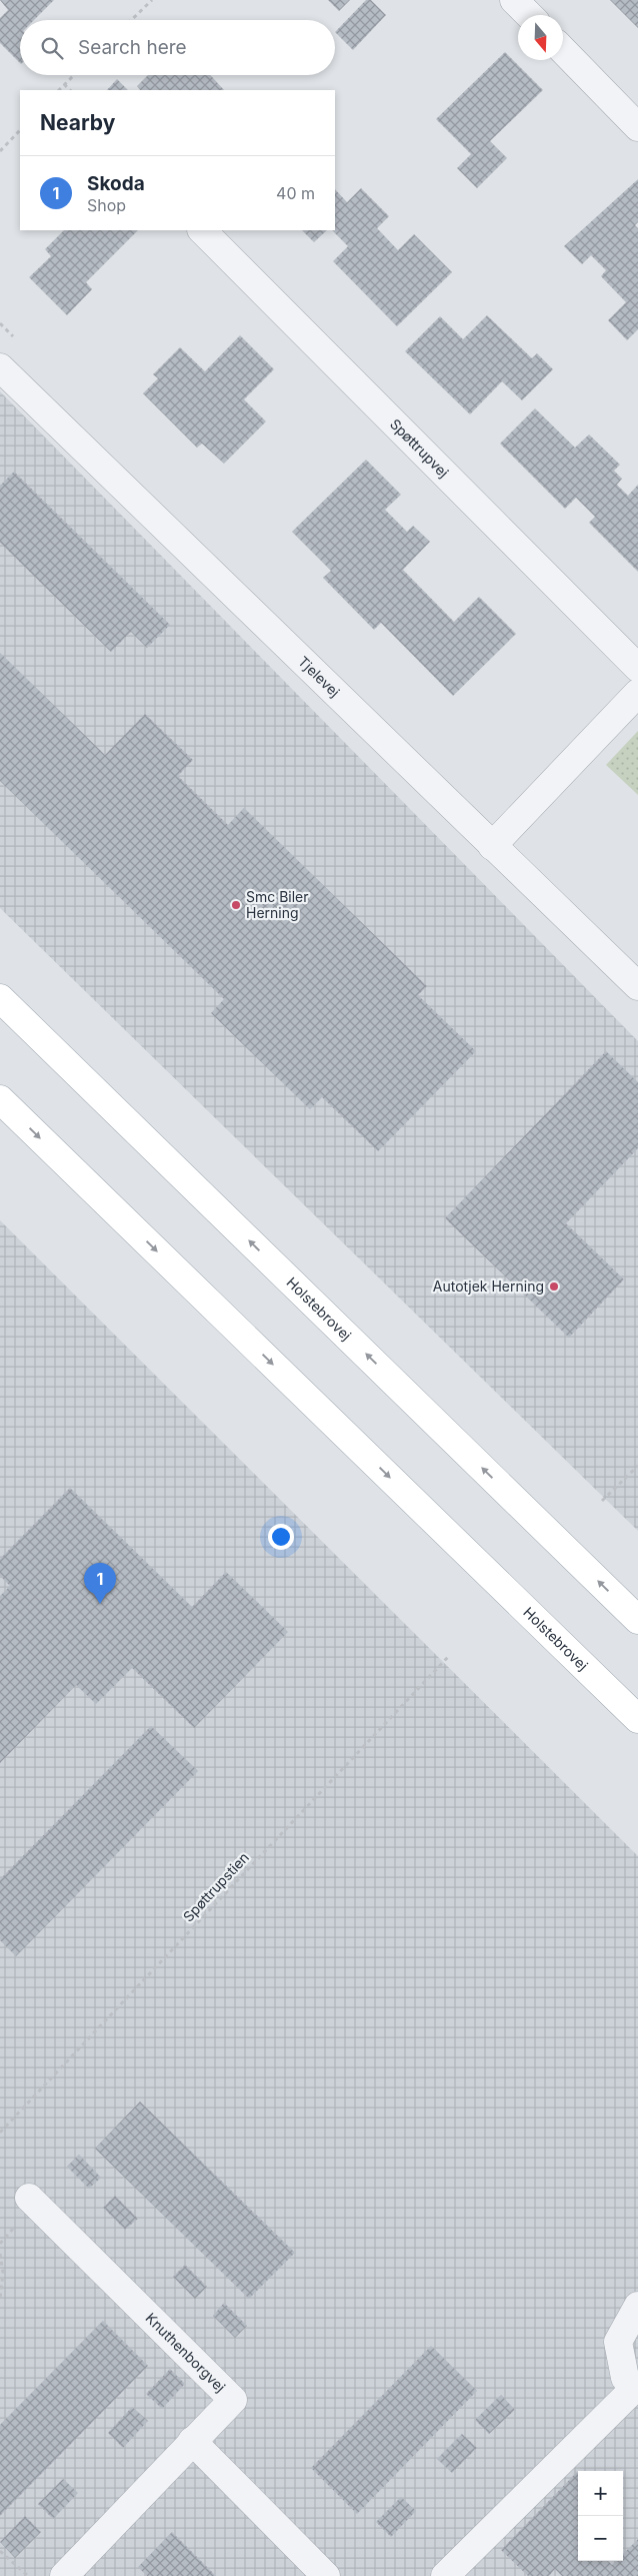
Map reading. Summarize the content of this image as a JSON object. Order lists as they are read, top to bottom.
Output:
{
  "streets": {
    "main road": ["Holstebrovej"],
    "street": ["Spøttrupvej", "Tjelevej", "Knuthenborgvej"],
    "path": ["Spøttrupstien"]
  },
  "places": ["Smc Biler Herning", "Autotjek Herning"],
  "north": "bottom",
  "page": {
    "search": "Search here",
    "heading": "Nearby",
    "list": [
      {
        "mark": "1",
        "name": "Skoda",
        "note": "Shop",
        "value": "40 m"
      }
    ],
    "pins": "1",
    "map_buttons": ["+", "−"]
  }
}
